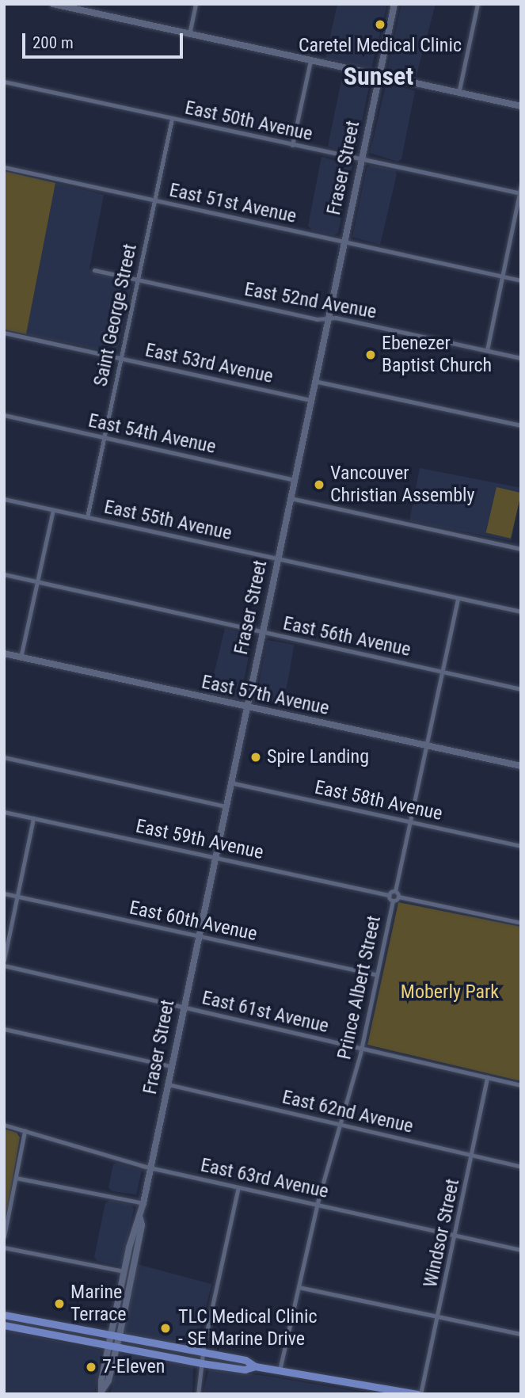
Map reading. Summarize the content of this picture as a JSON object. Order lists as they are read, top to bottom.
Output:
{
  "streets": {
    "street": [
      "East 50th Avenue",
      "Fraser Street",
      "East 51st Avenue",
      "East 52nd Avenue",
      "Saint George Street",
      "East 53rd Avenue",
      "East 54th Avenue",
      "East 55th Avenue",
      "East 56th Avenue",
      "East 57th Avenue",
      "East 58th Avenue",
      "East 59th Avenue",
      "East 60th Avenue",
      "Prince Albert Street",
      "East 61st Avenue",
      "East 62nd Avenue",
      "East 63rd Avenue",
      "Windsor Street"
    ]
  },
  "crossings": [
    ["East 50th Avenue", "Fraser Street"],
    ["East 50th Avenue", "Saint George Street"],
    ["Fraser Street", "East 51st Avenue"],
    ["Fraser Street", "East 52nd Avenue"],
    ["Fraser Street", "East 53rd Avenue"],
    ["Fraser Street", "East 54th Avenue"],
    ["Fraser Street", "East 55th Avenue"],
    ["Fraser Street", "East 56th Avenue"],
    ["Fraser Street", "East 57th Avenue"],
    ["Fraser Street", "East 58th Avenue"],
    ["Fraser Street", "East 59th Avenue"],
    ["Fraser Street", "East 60th Avenue"],
    ["Fraser Street", "East 61st Avenue"],
    ["Fraser Street", "East 62nd Avenue"],
    ["Fraser Street", "East 63rd Avenue"],
    ["East 51st Avenue", "Saint George Street"],
    ["East 52nd Avenue", "Saint George Street"],
    ["Saint George Street", "East 53rd Avenue"],
    ["Saint George Street", "East 54th Avenue"],
    ["Saint George Street", "East 55th Avenue"],
    ["East 55th Avenue", "Prince Albert Street"],
    ["East 56th Avenue", "Prince Albert Street"],
    ["East 57th Avenue", "Prince Albert Street"],
    ["East 58th Avenue", "Prince Albert Street"],
    ["East 60th Avenue", "Prince Albert Street"],
    ["Prince Albert Street", "East 61st Avenue"],
    ["Prince Albert Street", "East 62nd Avenue"],
    ["Prince Albert Street", "East 63rd Avenue"],
    ["East 61st Avenue", "Windsor Street"],
    ["East 62nd Avenue", "Windsor Street"],
    ["East 63rd Avenue", "Windsor Street"]
  ],
  "districts": ["Sunset"],
  "parks": ["Moberly Park"],
  "places": [
    "Caretel Medical Clinic",
    "Ebenezer Baptist Church",
    "Vancouver Christian Assembly",
    "Spire Landing",
    "Marine Terrace",
    "TLC Medical Clinic - SE Marine Drive",
    "7-Eleven"
  ],
  "scale_bar": "200 m"
}
